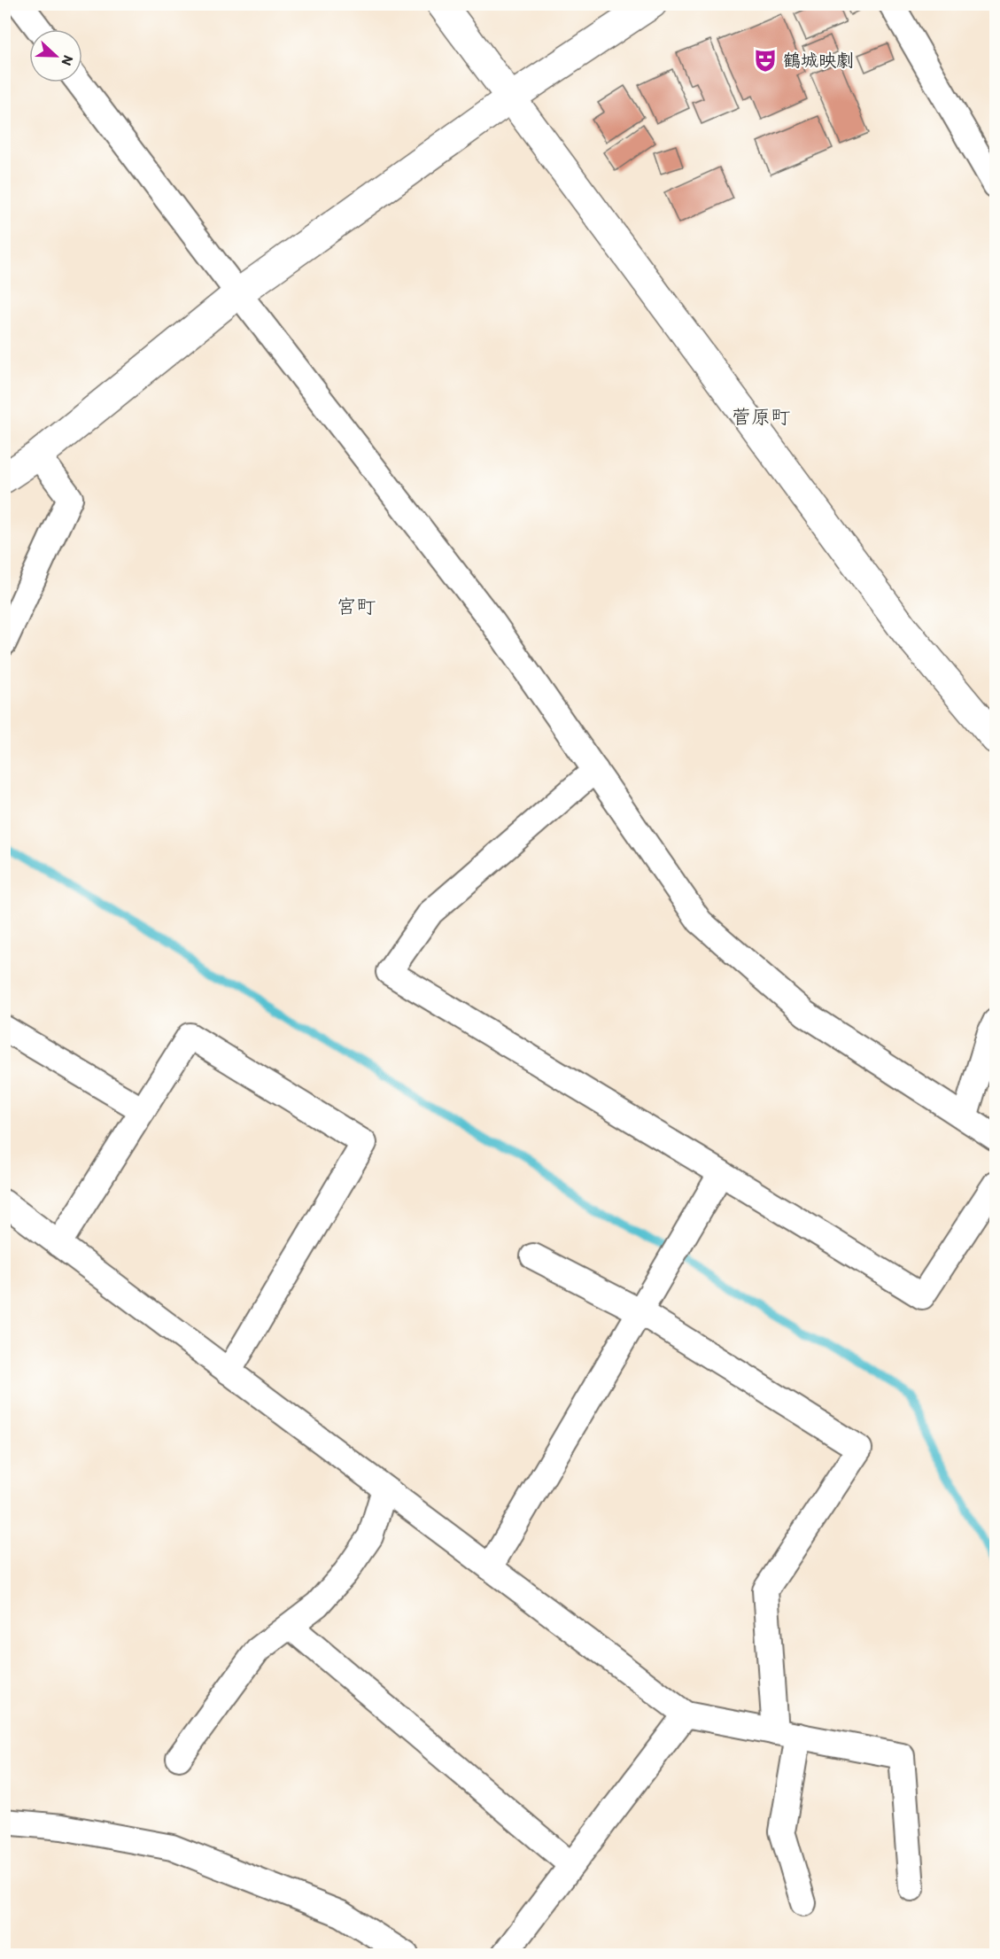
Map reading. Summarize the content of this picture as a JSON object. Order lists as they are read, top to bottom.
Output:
{
  "districts": ["菅原町", "宮町"],
  "places": {
    "theatre": ["鶴城映劇"]
  },
  "north": "right"
}
